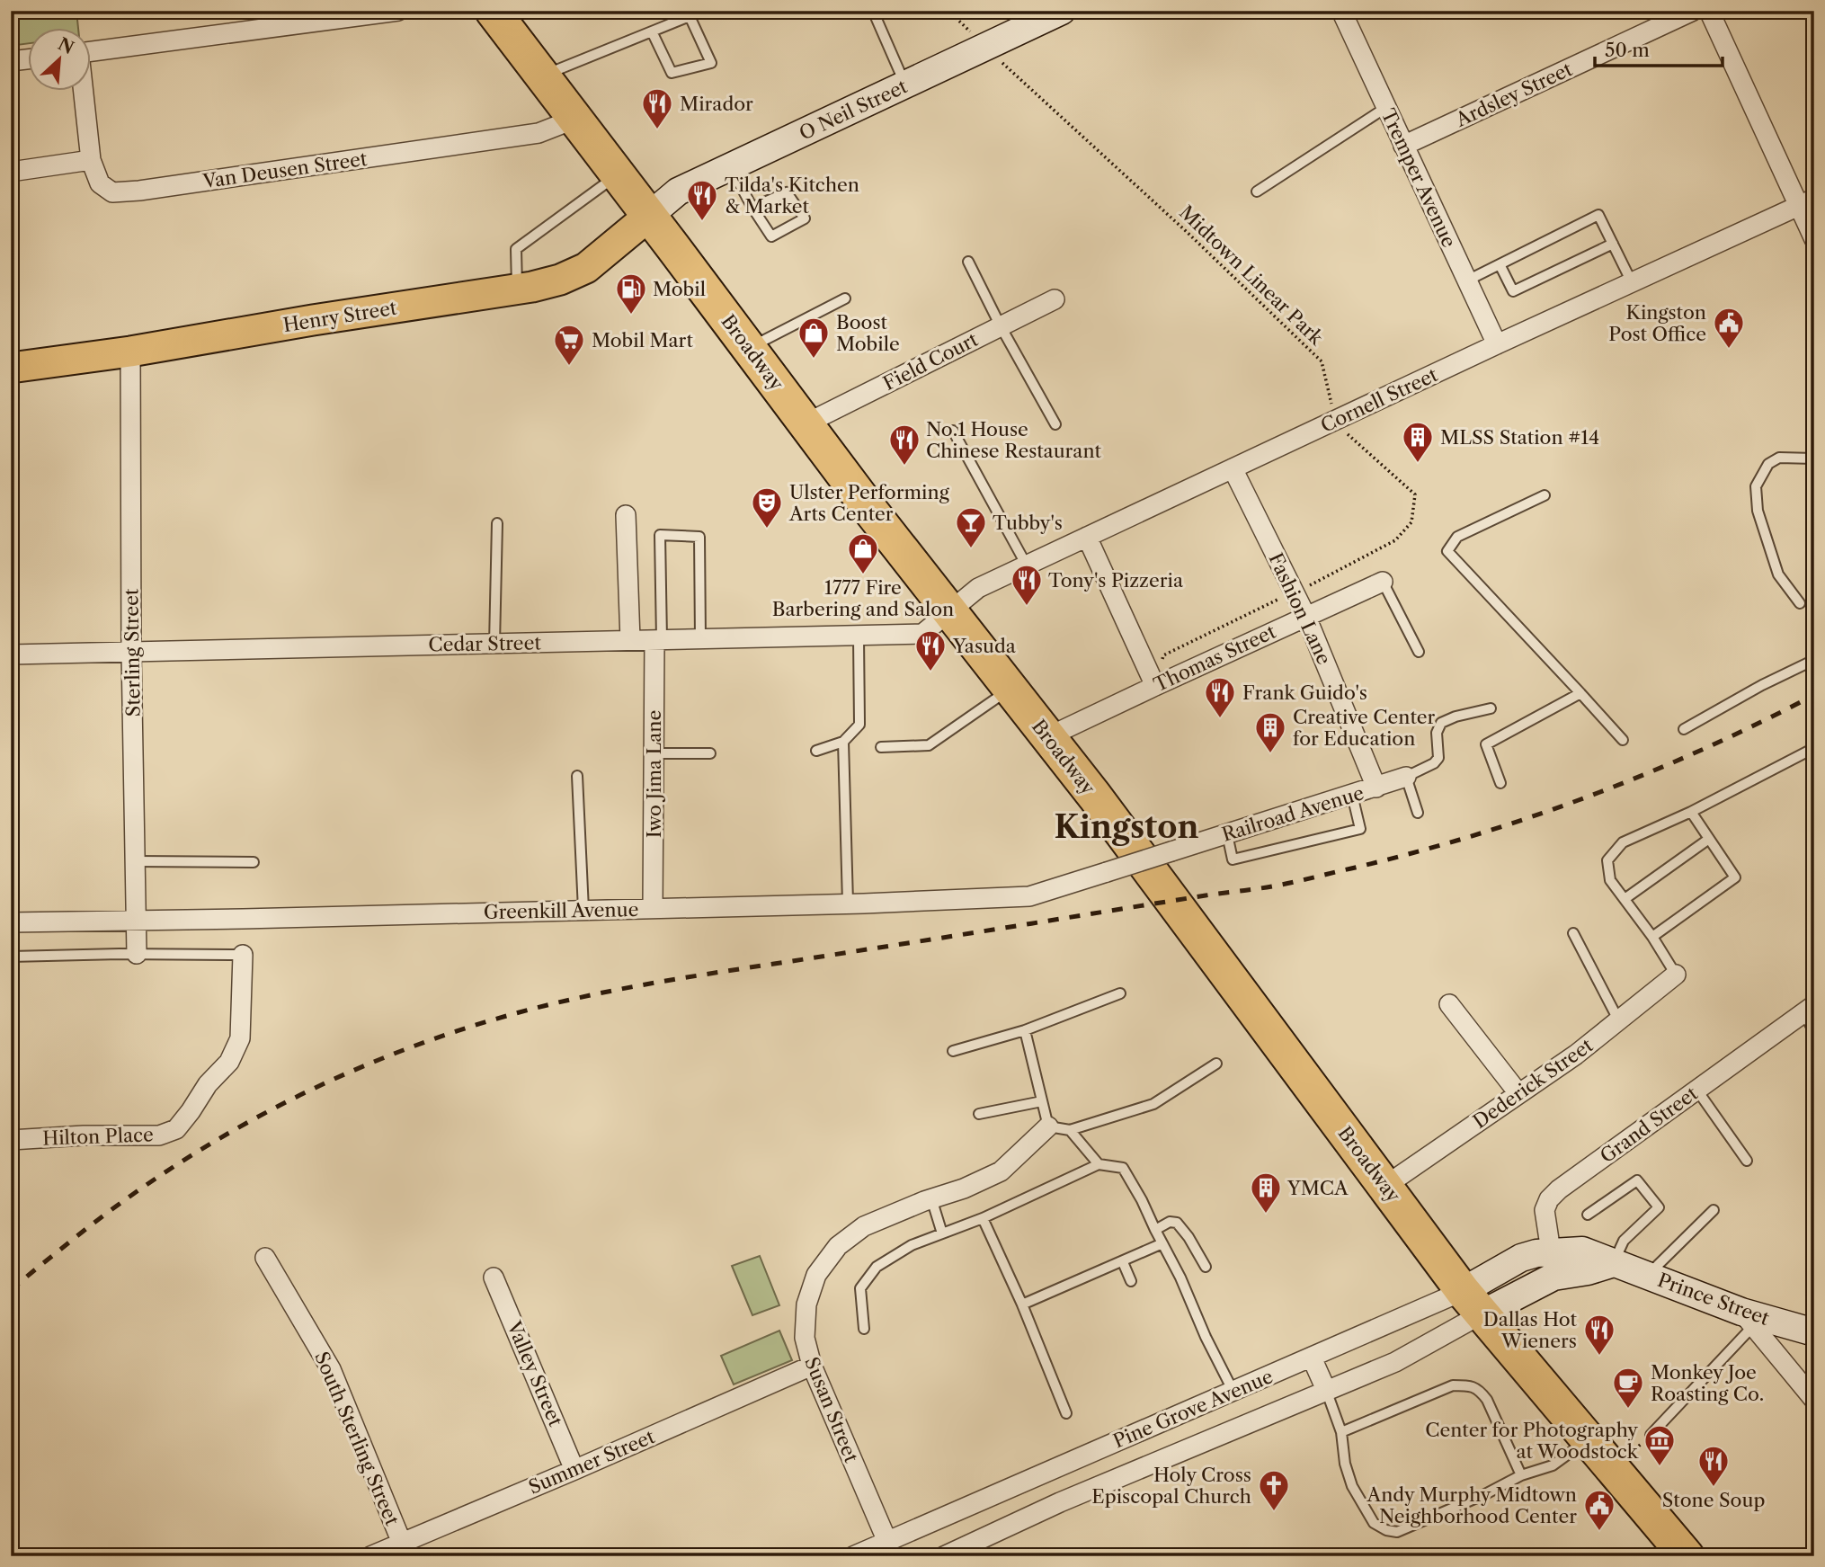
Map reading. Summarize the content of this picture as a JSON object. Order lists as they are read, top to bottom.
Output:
{
  "streets": {
    "highway": ["Broadway"],
    "main road": ["Henry Street"],
    "street": [
      "Ardsley Street",
      "O Neil Street",
      "Van Deusen Street",
      "Tremper Avenue",
      "Field Court",
      "Cornell Street",
      "Fashion Lane",
      "Cedar Street",
      "Sterling Street",
      "Thomas Street",
      "Iwo Jima Lane",
      "Railroad Avenue",
      "Greenkill Avenue",
      "Dederick Street",
      "Grand Street",
      "Hilton Place",
      "Prince Street",
      "Valley Street",
      "Pine Grove Avenue",
      "Susan Street",
      "South Sterling Street",
      "Summer Street"
    ],
    "path": ["Midtown Linear Park"]
  },
  "crossings": [
    ["Ardsley Street", "Tremper Avenue"],
    ["O Neil Street", "Midtown Linear Park"],
    ["O Neil Street", "Henry Street"],
    ["O Neil Street", "Broadway"],
    ["Van Deusen Street", "Broadway"],
    ["Tremper Avenue", "Cornell Street"],
    ["Midtown Linear Park", "Cornell Street"],
    ["Midtown Linear Park", "Fashion Lane"],
    ["Henry Street", "Broadway"],
    ["Henry Street", "Sterling Street"],
    ["Broadway", "Field Court"],
    ["Broadway", "Cornell Street"],
    ["Broadway", "Cedar Street"],
    ["Broadway", "Thomas Street"],
    ["Broadway", "Dederick Street"],
    ["Broadway", "Prince Street"],
    ["Broadway", "Pine Grove Avenue"],
    ["Cornell Street", "Fashion Lane"],
    ["Cornell Street", "Cedar Street"],
    ["Fashion Lane", "Thomas Street"],
    ["Fashion Lane", "Railroad Avenue"],
    ["Cedar Street", "Sterling Street"],
    ["Cedar Street", "Iwo Jima Lane"],
    ["Sterling Street", "Greenkill Avenue"],
    ["Iwo Jima Lane", "Greenkill Avenue"],
    ["Railroad Avenue", "Greenkill Avenue"],
    ["Grand Street", "Prince Street"],
    ["Prince Street", "Pine Grove Avenue"],
    ["Valley Street", "Summer Street"],
    ["Pine Grove Avenue", "Susan Street"],
    ["Susan Street", "Summer Street"],
    ["South Sterling Street", "Summer Street"]
  ],
  "districts": ["Kingston"],
  "places": {
    "restaurant": [
      "Mirador",
      "Tilda's Kitchen & Market",
      "No.1 House Chinese Restaurant",
      "Tony's Pizzeria",
      "Yasuda",
      "Frank Guido's",
      "Dallas Hot Wieners",
      "Stone Soup"
    ],
    "fuel station": ["Mobil"],
    "public building": ["Kingston Post Office", "Andy Murphy Midtown Neighborhood Center"],
    "shop": ["Boost Mobile", "1777 Fire Barbering and Salon"],
    "supermarket": ["Mobil Mart"],
    "building": ["MLSS Station #14", "Creative Center for Education", "YMCA"],
    "theatre": ["Ulster Performing Arts Center"],
    "bar": ["Tubby's"],
    "cafe": ["Monkey Joe Roasting Co."],
    "museum": ["Center for Photography at Woodstock"],
    "church": ["Holy Cross Episcopal Church"]
  },
  "scale_bar": "50 m",
  "north": "top right"
}
